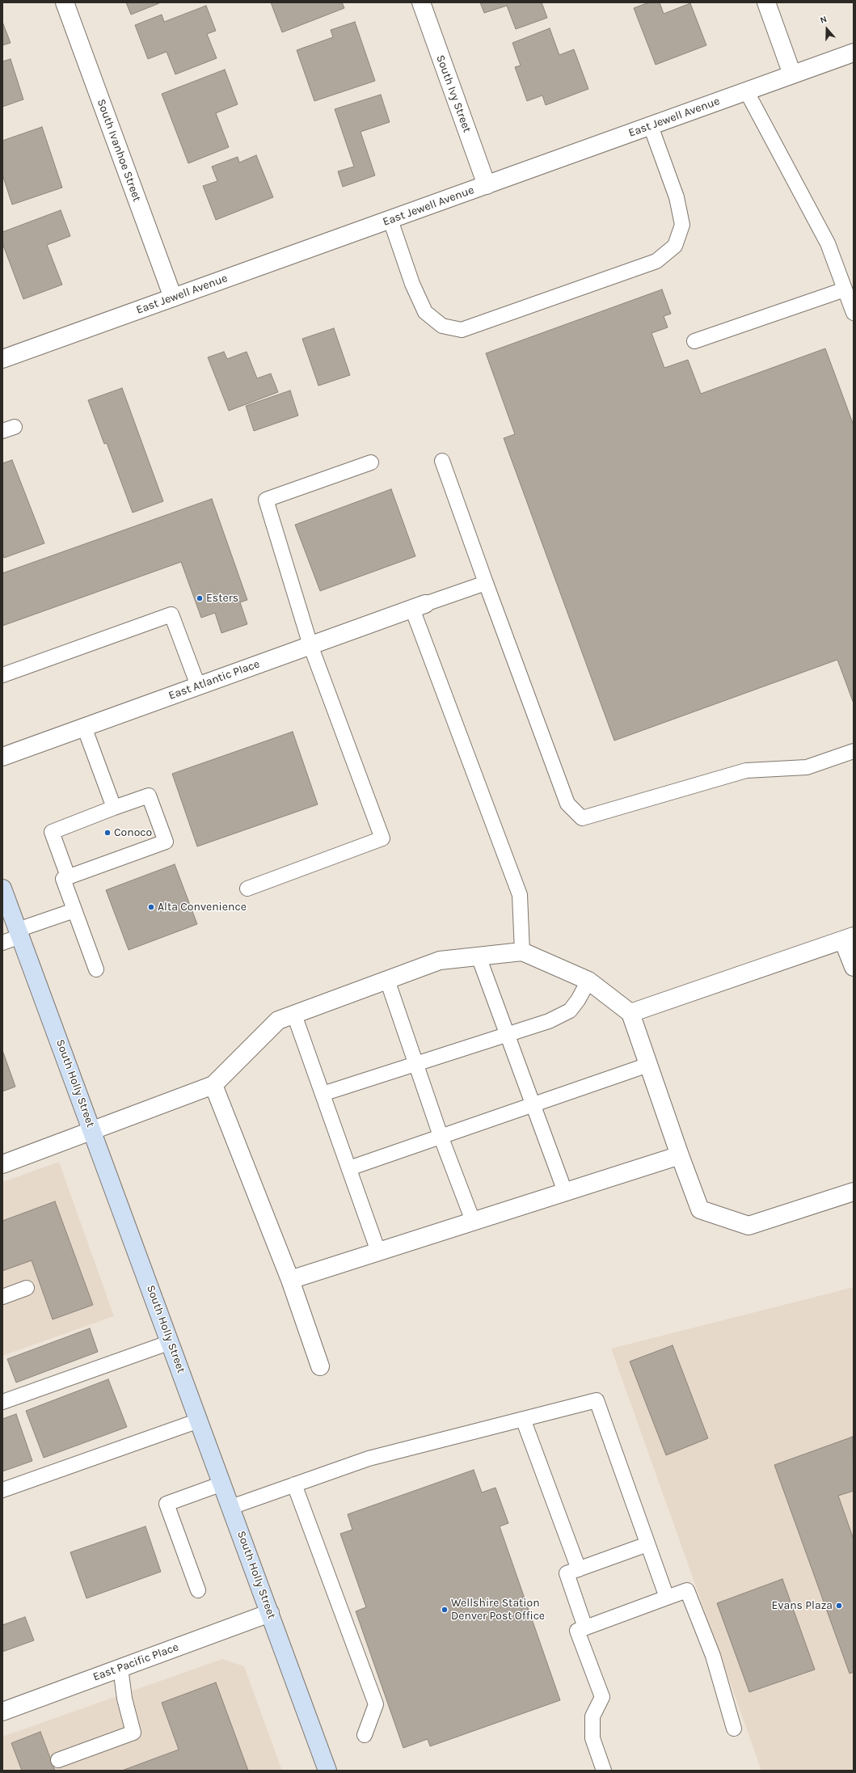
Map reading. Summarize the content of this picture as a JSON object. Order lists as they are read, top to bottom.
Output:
{
  "streets": {
    "main road": ["South Holly Street"],
    "street": [
      "South Ivy Street",
      "East Jewell Avenue",
      "South Ivanhoe Street",
      "East Atlantic Place",
      "East Pacific Place"
    ]
  },
  "crossings": [
    ["South Ivy Street", "East Jewell Avenue"],
    ["East Jewell Avenue", "South Ivanhoe Street"],
    ["South Holly Street", "East Pacific Place"]
  ],
  "places": [
    "Esters",
    "Conoco",
    "Alta Convenience",
    "Evans Plaza",
    "Wellshire Station Denver Post Office"
  ],
  "north": "top"
}
